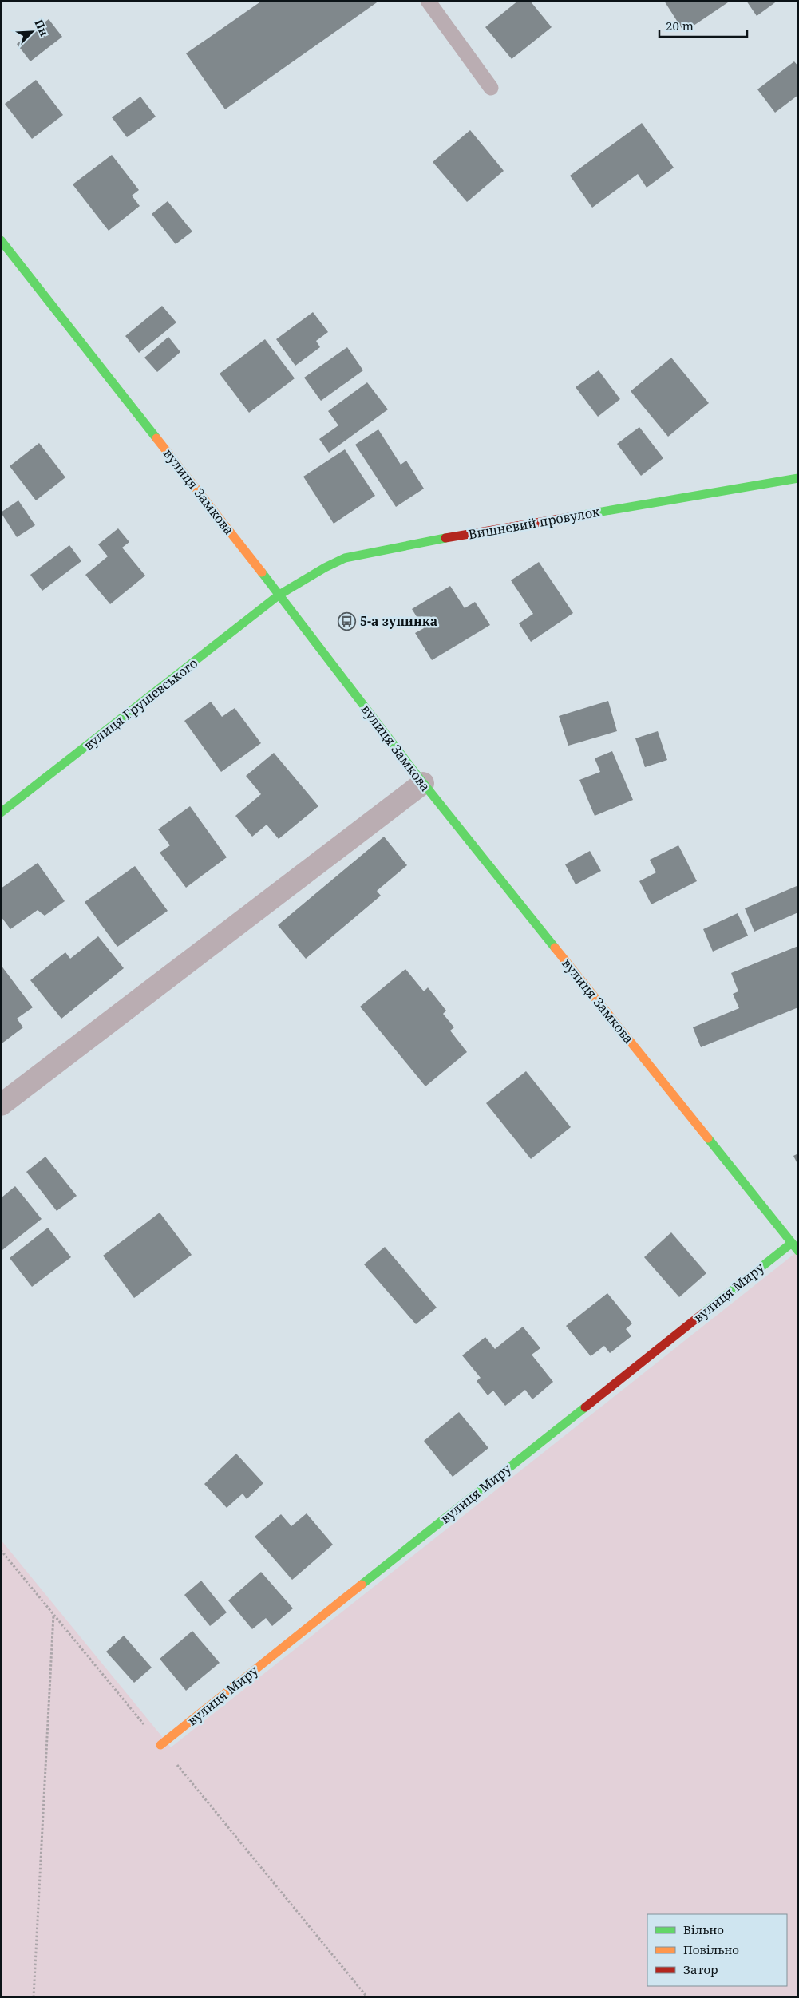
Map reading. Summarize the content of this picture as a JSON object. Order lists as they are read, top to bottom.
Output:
{
  "streets": {
    "street": [
      "вулиця Замкова",
      "Вишневий провулок",
      "вулиця Грушевського",
      "вулиця Миру"
    ]
  },
  "crossings": [
    ["вулиця Замкова", "Вишневий провулок"],
    ["вулиця Замкова", "вулиця Грушевського"],
    ["вулиця Замкова", "вулиця Миру"],
    ["Вишневий провулок", "вулиця Грушевського"]
  ],
  "places": {
    "bus stop": ["5-а зупинка"]
  },
  "legend": ["Вільно", "Повільно", "Затор"],
  "scale_bar": "20 m",
  "north": "top right"
}
